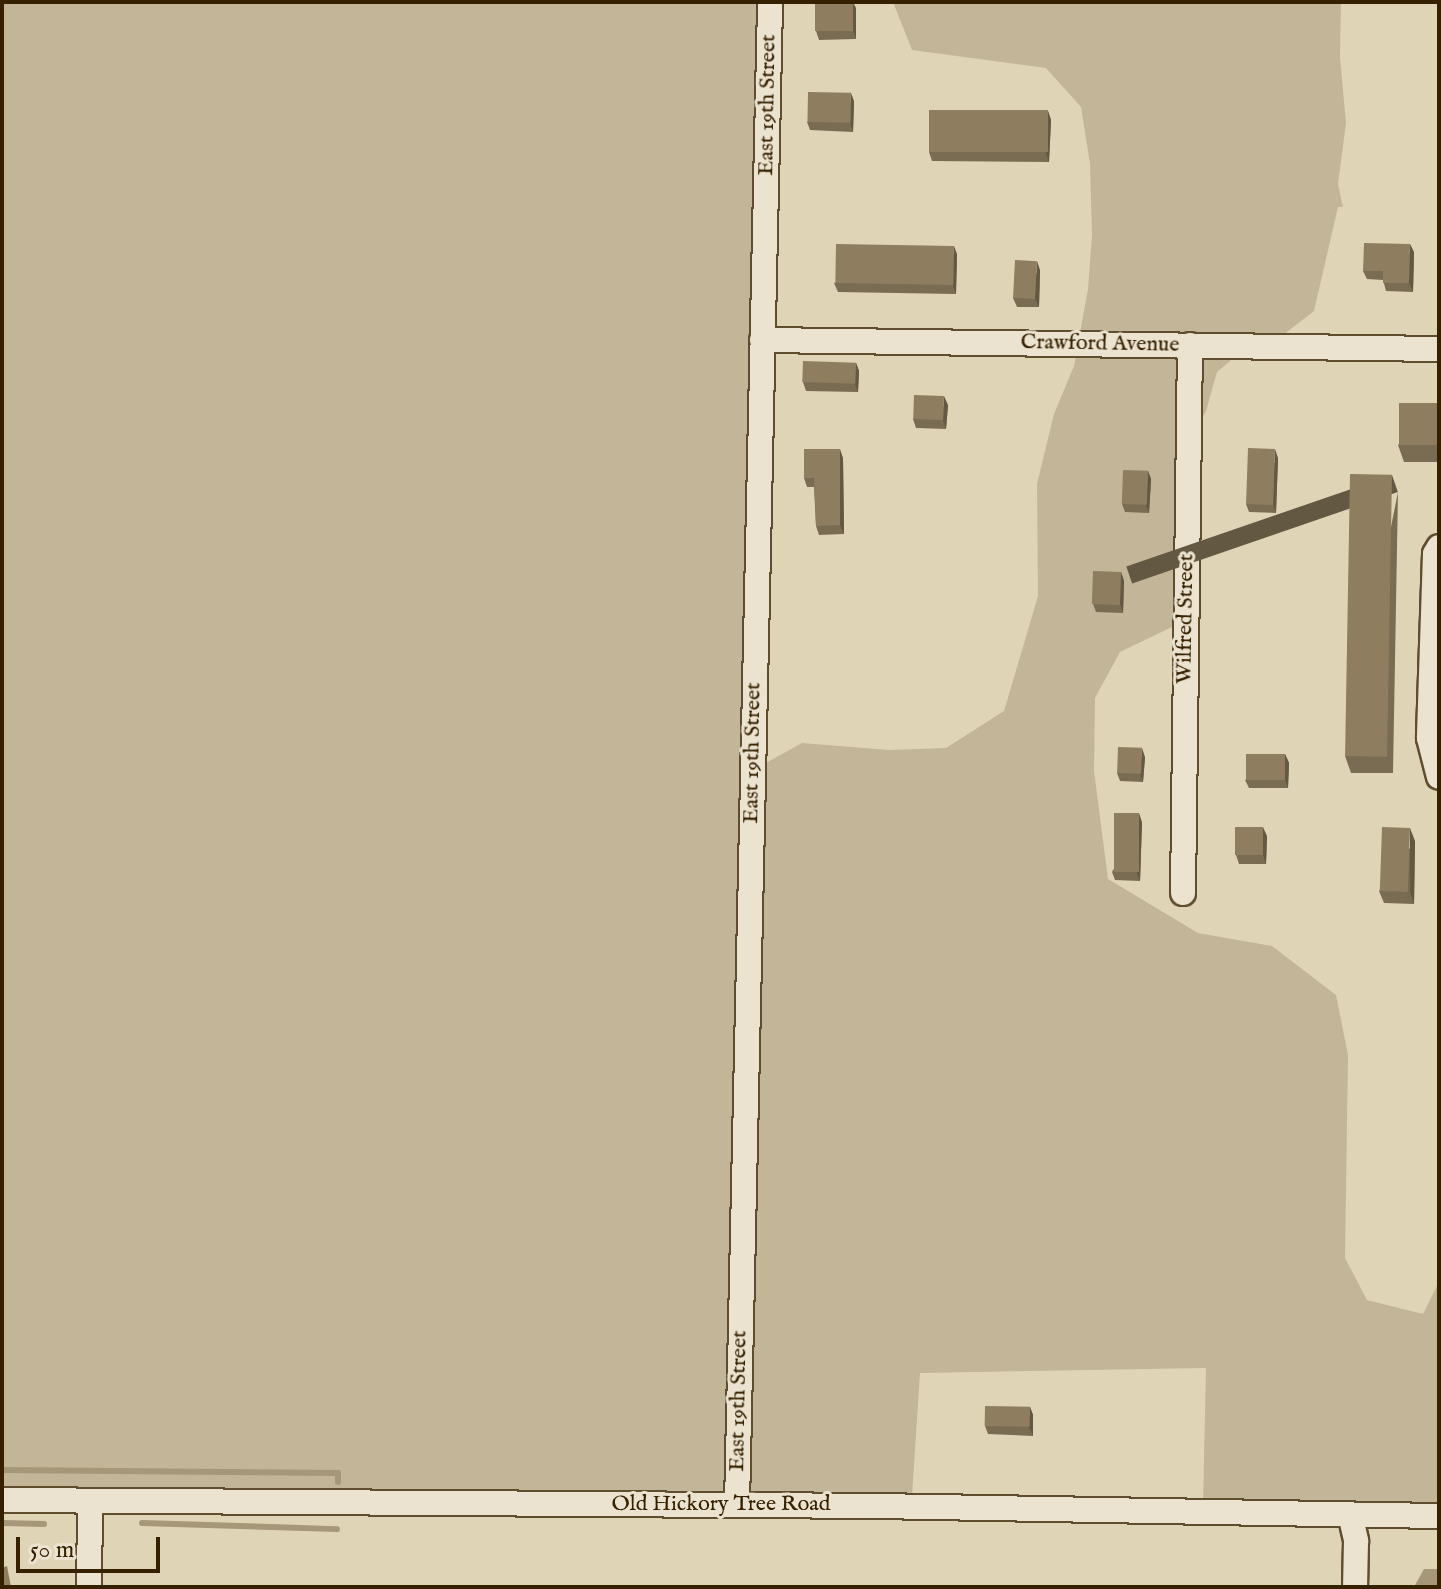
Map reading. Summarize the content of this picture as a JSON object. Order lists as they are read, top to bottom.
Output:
{
  "streets": {
    "street": [
      "East 19th Street",
      "Crawford Avenue",
      "Wilfred Street",
      "Old Hickory Tree Road"
    ]
  },
  "crossings": [
    ["East 19th Street", "Crawford Avenue"],
    ["East 19th Street", "Old Hickory Tree Road"],
    ["Crawford Avenue", "Wilfred Street"]
  ],
  "scale_bar": "50 m"
}
